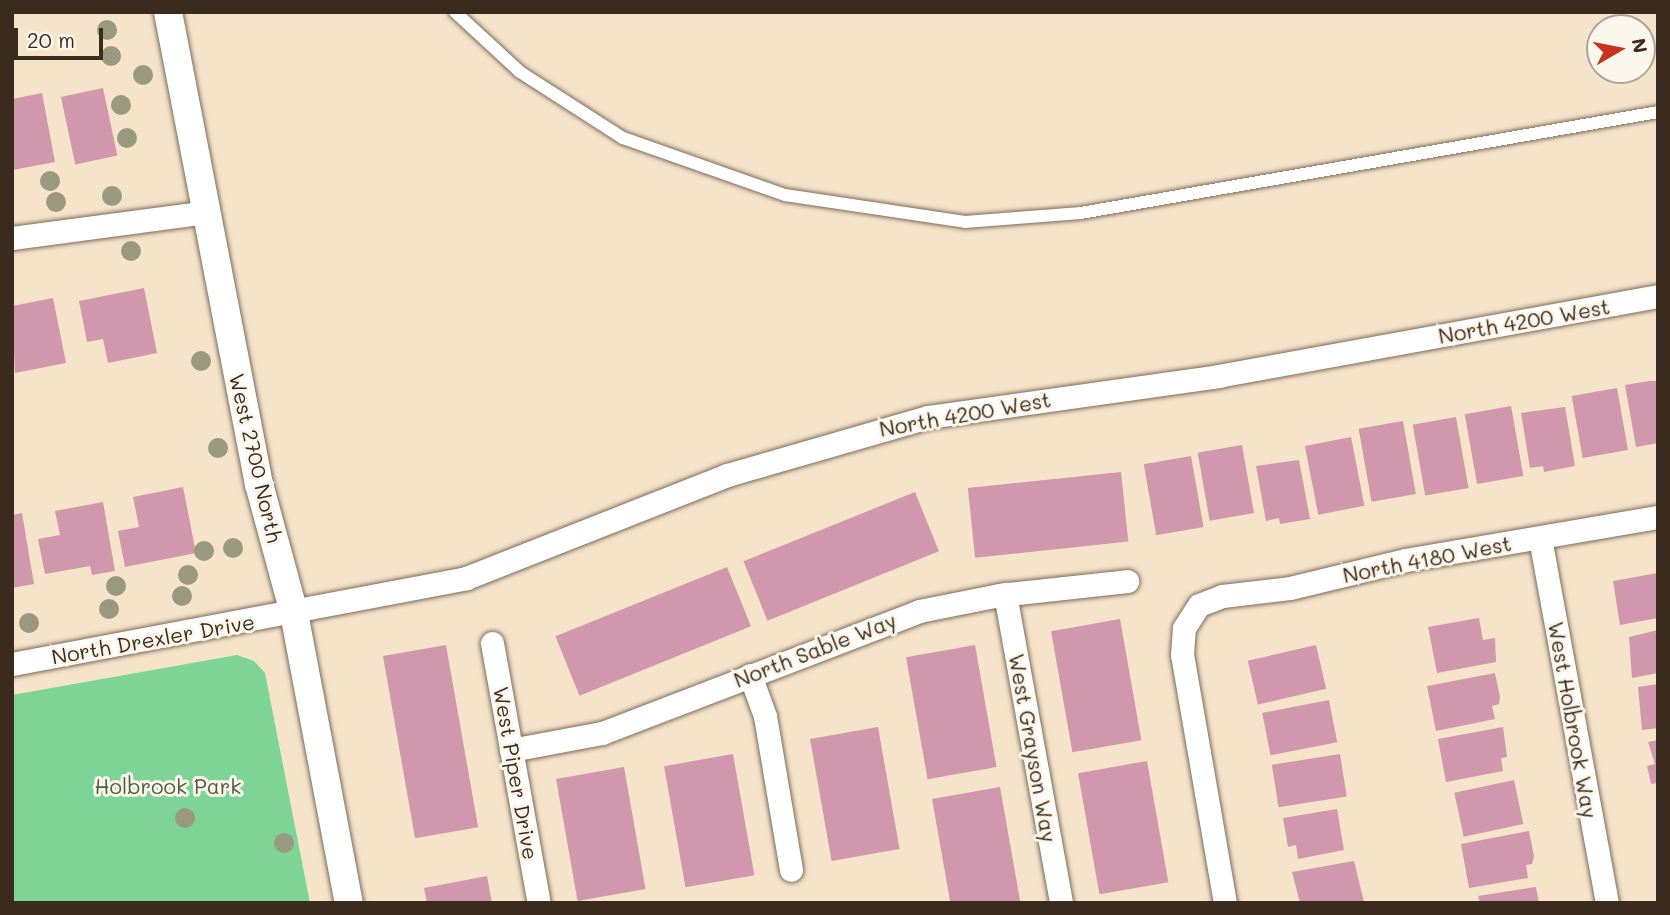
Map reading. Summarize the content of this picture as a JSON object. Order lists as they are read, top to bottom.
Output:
{
  "streets": {
    "street": [
      "North 4200 West",
      "West 2700 North",
      "North 4180 West",
      "North Drexler Drive",
      "North Sable Way",
      "West Holbrook Way",
      "West Grayson Way",
      "West Piper Drive"
    ]
  },
  "crossings": [
    ["North 4200 West", "West 2700 North"],
    ["North 4200 West", "North Drexler Drive"],
    ["West 2700 North", "North Drexler Drive"],
    ["North 4180 West", "West Holbrook Way"],
    ["North Sable Way", "West Grayson Way"],
    ["North Sable Way", "West Piper Drive"]
  ],
  "parks": ["Holbrook Park"],
  "scale_bar": "20 m",
  "north": "right"
}
